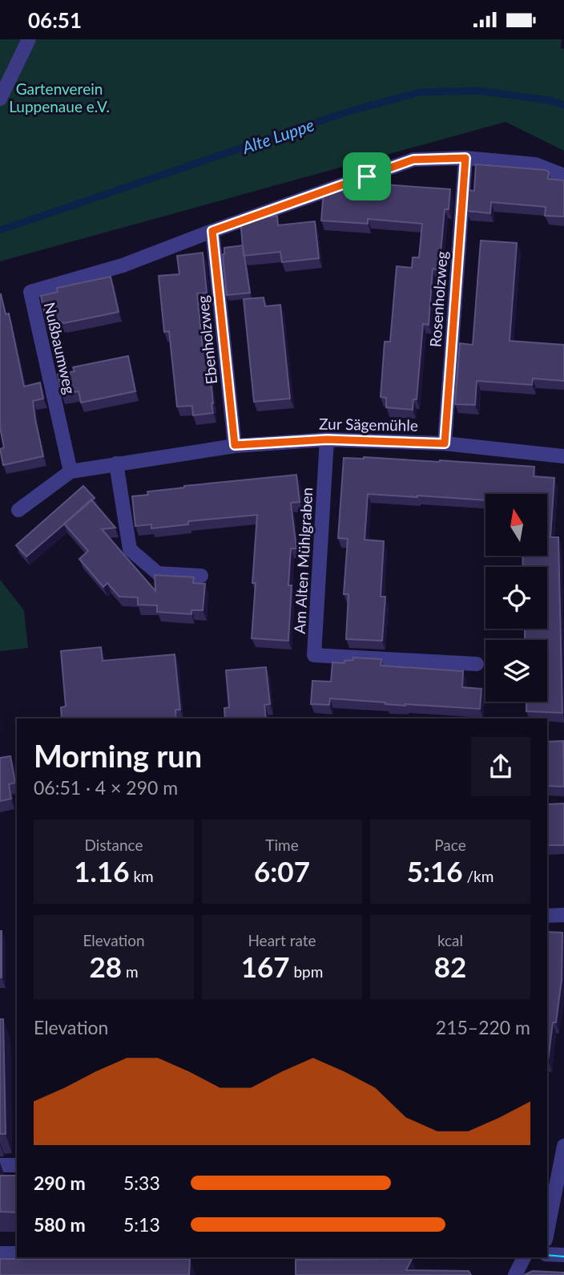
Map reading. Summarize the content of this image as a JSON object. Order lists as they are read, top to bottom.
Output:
{
  "streets": {
    "street": [
      "Rosenholzweg",
      "Ebenholzweg",
      "Nußbaumweg",
      "Zur Sägemühle",
      "Am Alten Mühlgraben"
    ]
  },
  "crossings": [
    ["Rosenholzweg", "Zur Sägemühle"],
    ["Ebenholzweg", "Nußbaumweg"],
    ["Ebenholzweg", "Zur Sägemühle"],
    ["Nußbaumweg", "Zur Sägemühle"],
    ["Zur Sägemühle", "Am Alten Mühlgraben"]
  ],
  "water": ["Alte Luppe"],
  "parks": ["Gartenverein Luppenaue e.V."],
  "north": "top",
  "page": {
    "status": "06:51",
    "heading": ["Morning run", "06:51 · 4 × 290 m"],
    "stats": [
      ["Distance", "1.16 km"],
      ["Time", "6:07"],
      ["Pace", "5:16 /km"],
      ["Elevation", "28 m"],
      ["Heart rate", "167 bpm"],
      ["kcal", "82"]
    ],
    "chart": ["Elevation", "215–220 m"],
    "list": [
      {
        "name": "290 m",
        "note": "5:33"
      },
      {
        "name": "580 m",
        "note": "5:13"
      }
    ]
  }
}
